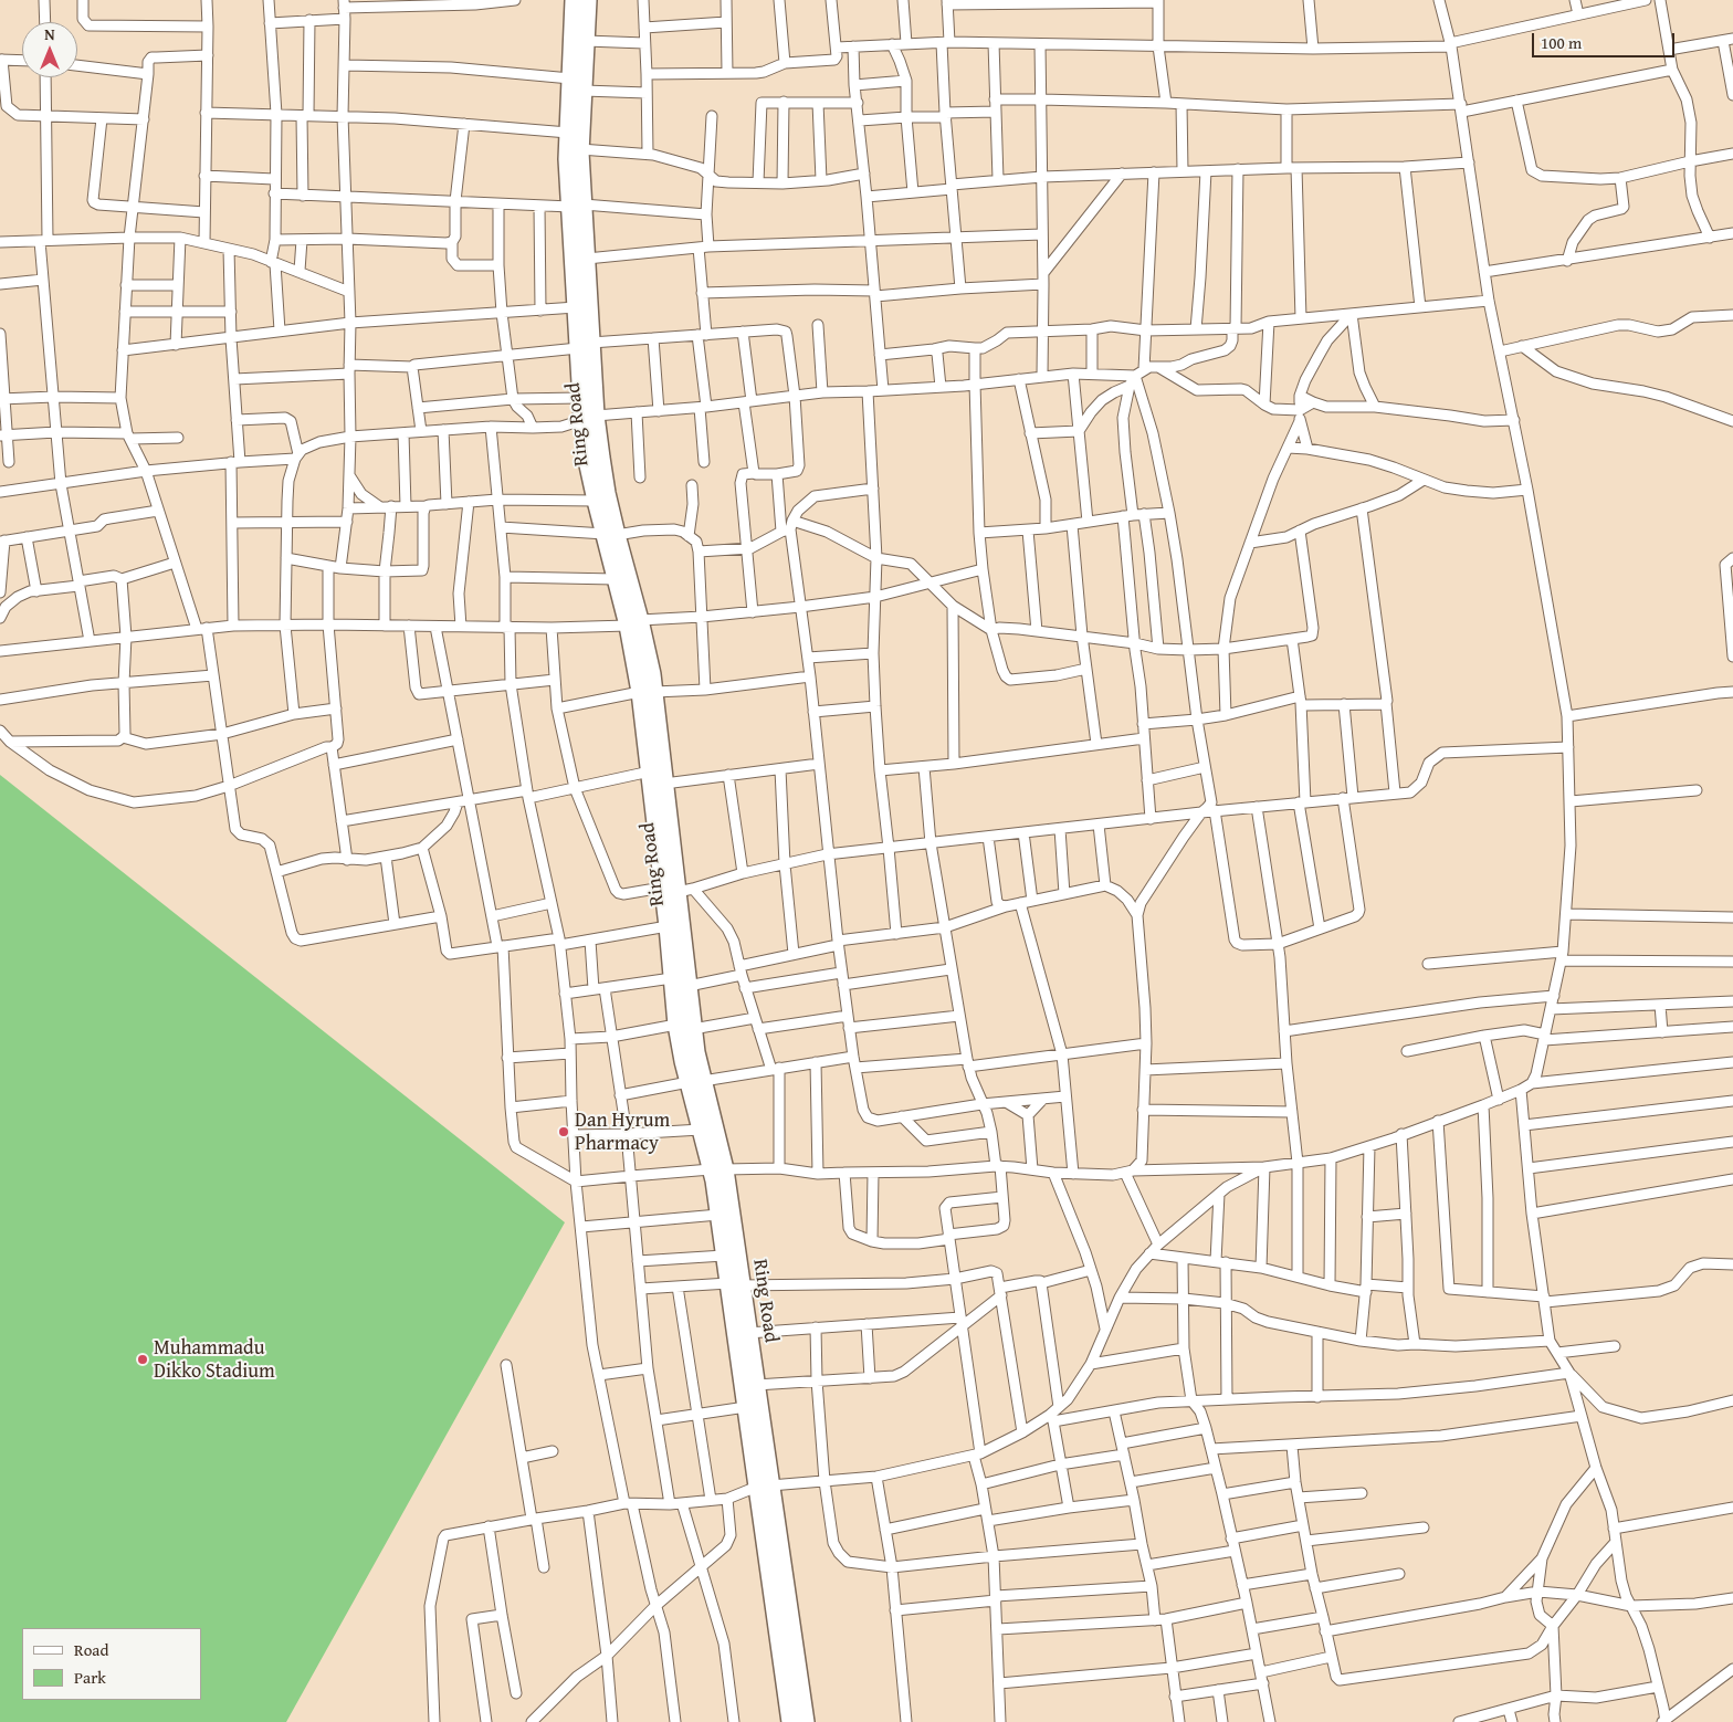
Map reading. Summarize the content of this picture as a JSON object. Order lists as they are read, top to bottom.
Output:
{
  "streets": {
    "main road": ["Ring Road"]
  },
  "places": ["Dan Hyrum Pharmacy", "Muhammadu Dikko Stadium"],
  "legend": ["Road", "Park"],
  "scale_bar": "100 m",
  "north": "top"
}
